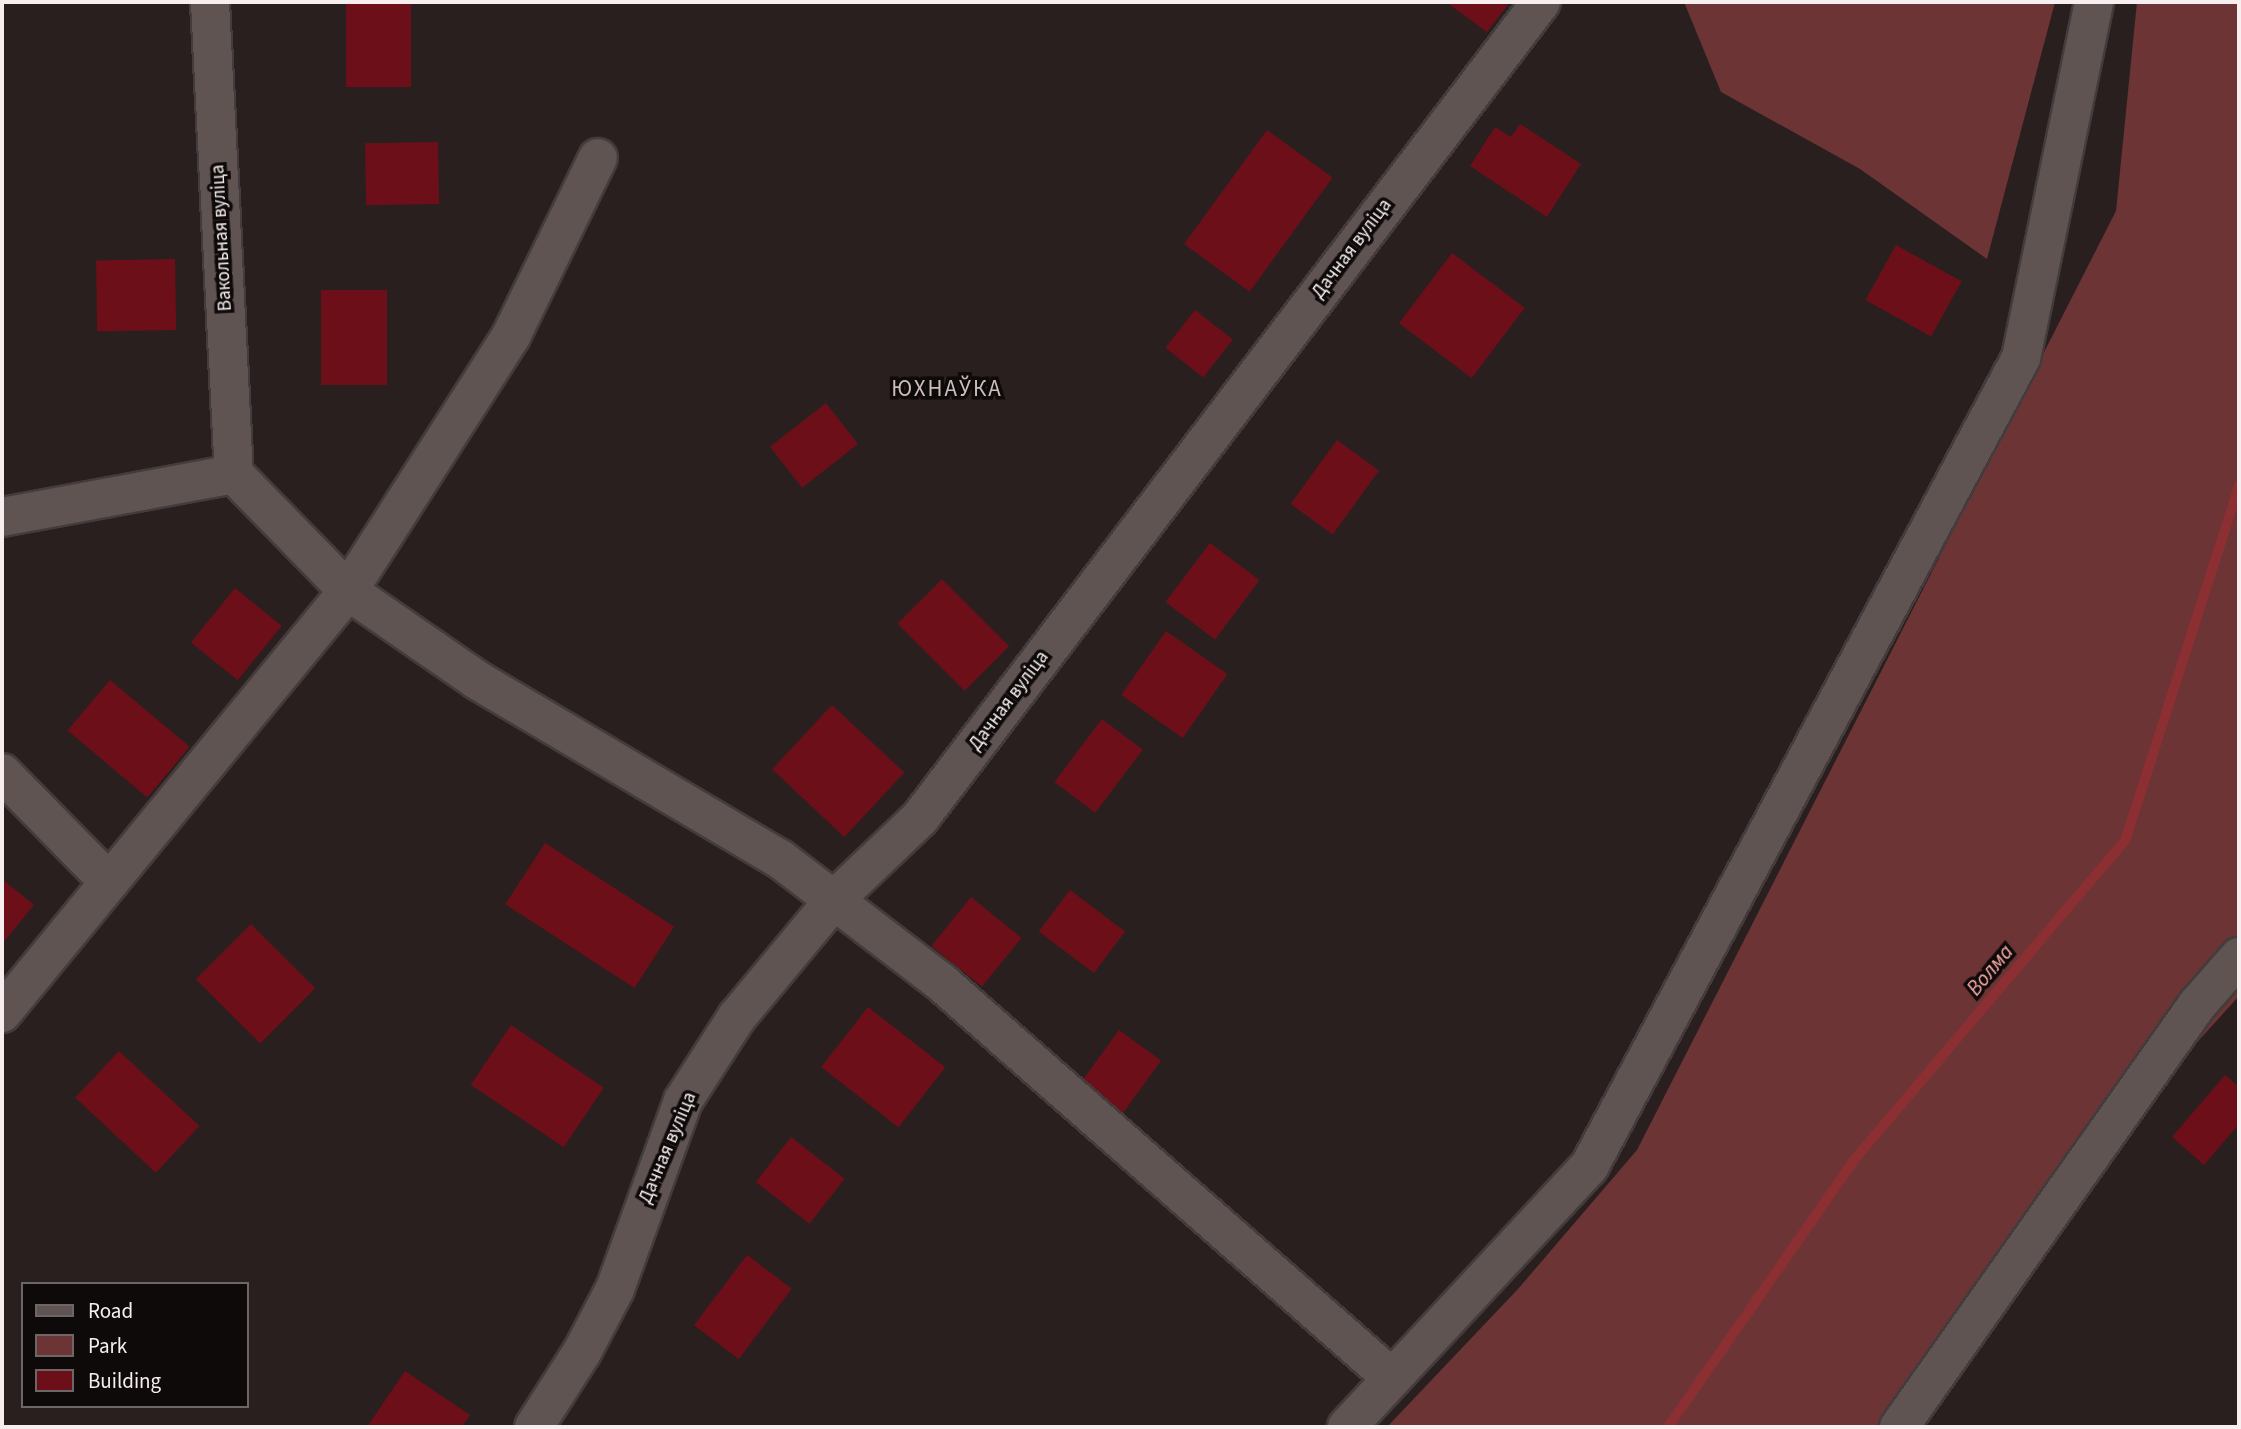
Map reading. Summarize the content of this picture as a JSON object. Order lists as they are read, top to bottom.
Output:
{
  "streets": {
    "street": ["Вакольная вуліца", "Дачная вуліца"]
  },
  "districts": ["ЮХНАЎКА"],
  "water": ["Волма"],
  "legend": ["Road", "Park", "Building"]
}
